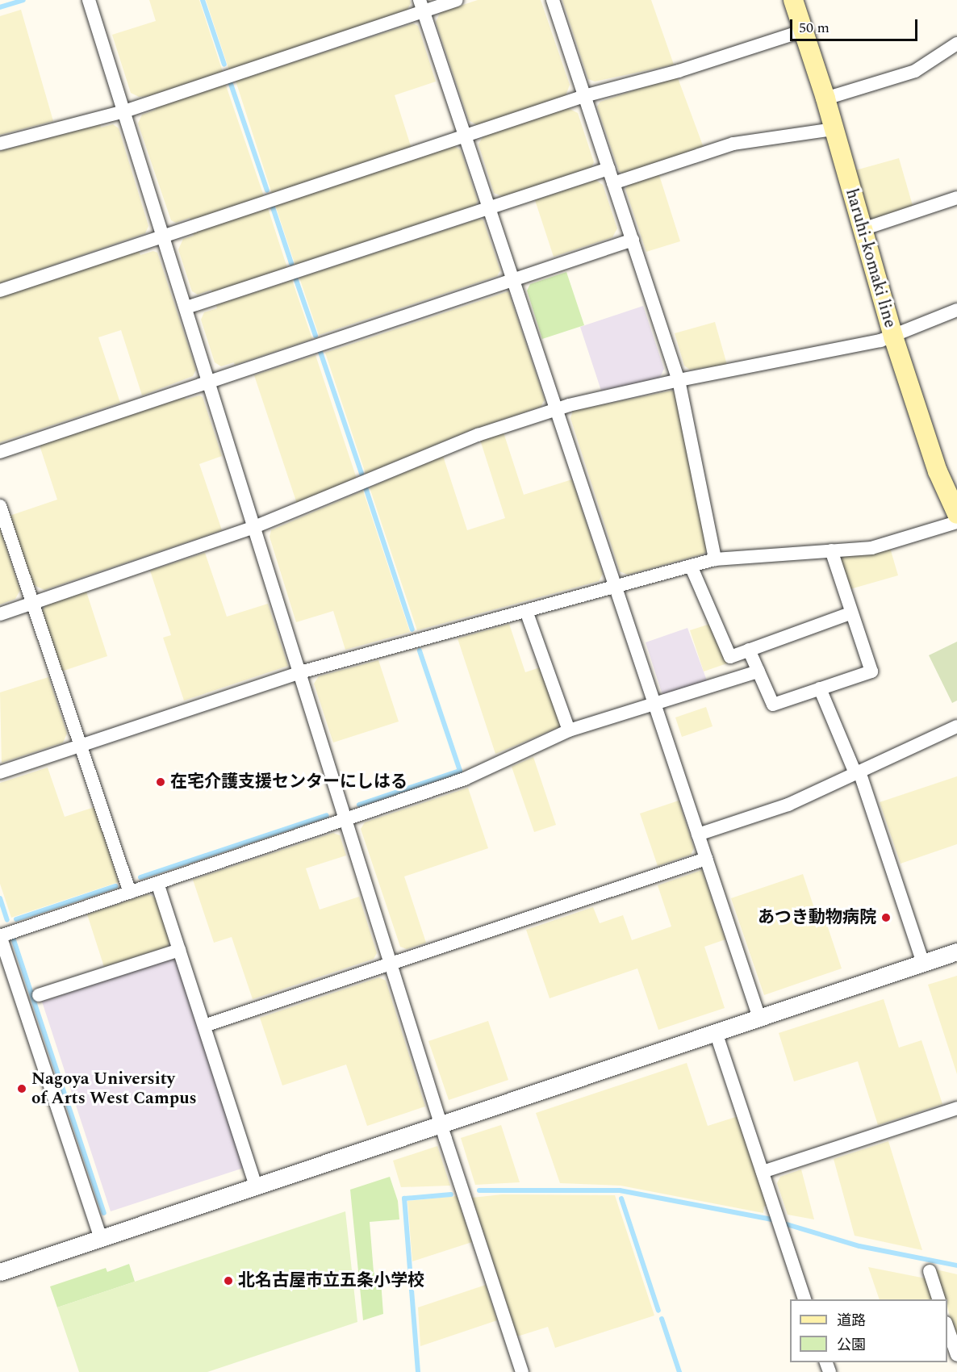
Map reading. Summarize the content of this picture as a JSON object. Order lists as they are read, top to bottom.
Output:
{
  "streets": {
    "main road": ["haruhi-komaki line"]
  },
  "places": [
    "在宅介護支援センターにしはる",
    "あつき動物病院",
    "Nagoya University of Arts West Campus",
    "北名古屋市立五条小学校"
  ],
  "legend": ["道路", "公園"],
  "scale_bar": "50 m"
}
